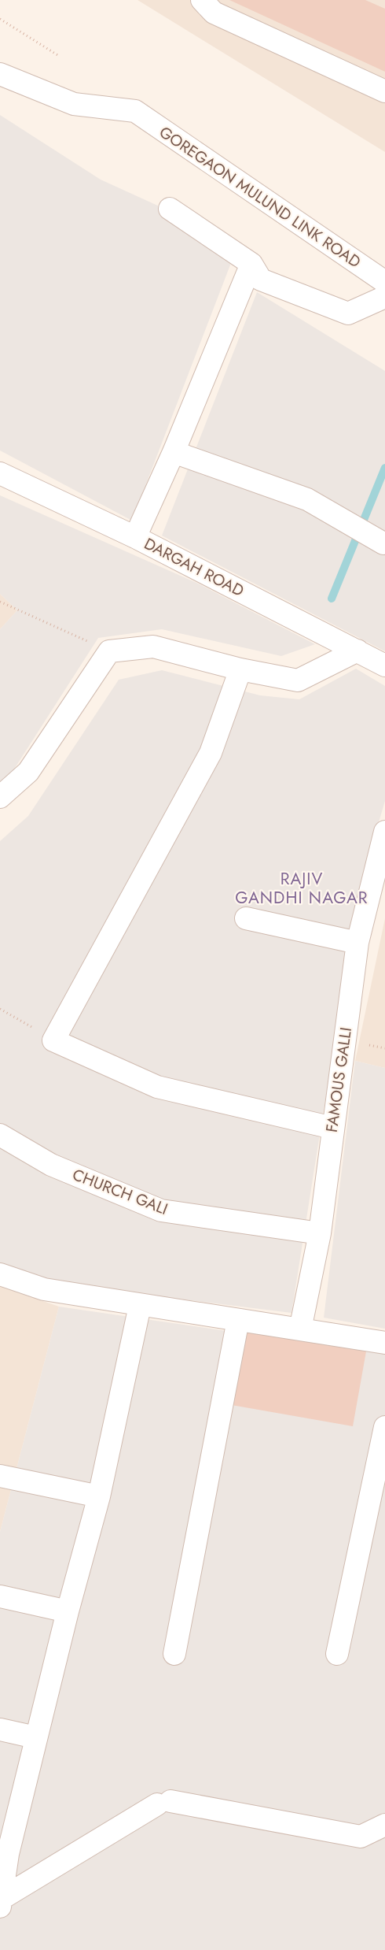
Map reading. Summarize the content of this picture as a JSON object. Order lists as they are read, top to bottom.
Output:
{
  "streets": {
    "street": [
      "GOREGAON MULUND LINK ROAD",
      "DARGAH ROAD",
      "FAMOUS GALLI",
      "CHURCH GALI"
    ]
  },
  "crossings": [
    ["FAMOUS GALLI", "CHURCH GALI"]
  ],
  "districts": ["RAJIV GANDHI NAGAR"]
}
